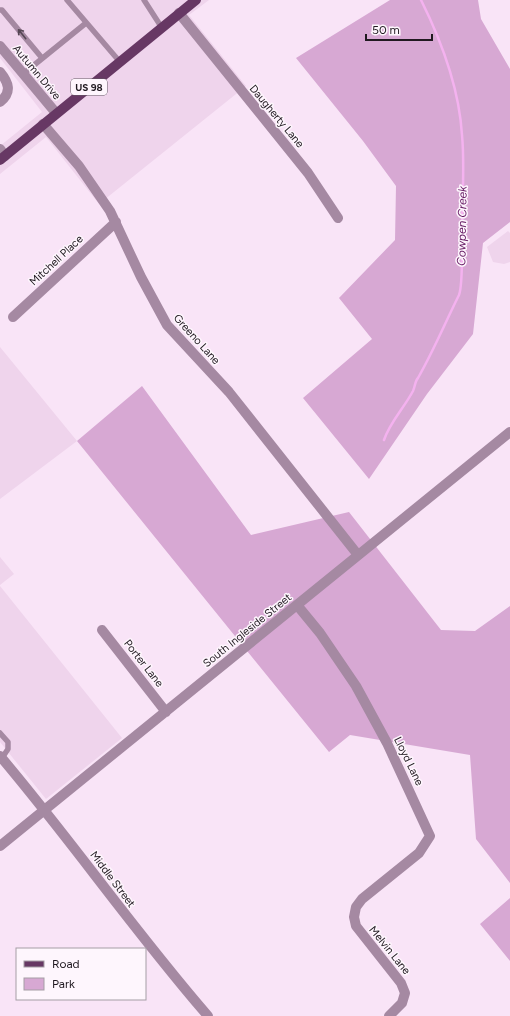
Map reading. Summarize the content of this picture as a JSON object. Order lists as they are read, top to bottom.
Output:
{
  "streets": {
    "main road": ["US 98"],
    "street": [
      "Autumn Drive",
      "Daugherty Lane",
      "Mitchell Place",
      "Greeno Lane",
      "South Ingleside Street",
      "Porter Lane",
      "Lloyd Lane",
      "Middle Street",
      "Melvin Lane"
    ]
  },
  "crossings": [
    ["Autumn Drive", "US 98"],
    ["US 98", "Daugherty Lane"],
    ["US 98", "Greeno Lane"],
    ["Mitchell Place", "Greeno Lane"],
    ["Greeno Lane", "South Ingleside Street"],
    ["South Ingleside Street", "Porter Lane"],
    ["South Ingleside Street", "Lloyd Lane"],
    ["South Ingleside Street", "Middle Street"],
    ["Lloyd Lane", "Melvin Lane"]
  ],
  "water": ["Cowpen Creek"],
  "legend": ["Road", "Park"],
  "scale_bar": "50 m"
}
